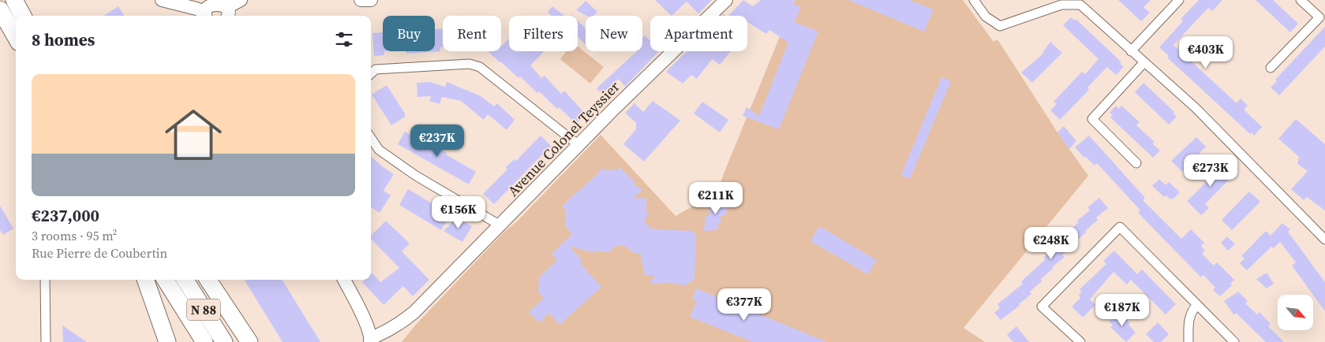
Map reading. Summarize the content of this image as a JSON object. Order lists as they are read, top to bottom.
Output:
{
  "streets": {
    "highway": ["N 88"],
    "main road": ["Avenue Colonel Teyssier"]
  },
  "north": "bottom right",
  "page": {
    "chip": [
      "Buy",
      "Rent",
      "Filters",
      "New",
      "Apartment"
    ],
    "heading": "8 homes",
    "price": [
      "€403K",
      "€237K",
      "€273K",
      "€211K",
      "€156K",
      "€248K",
      "€377K",
      "€187K"
    ],
    "list": [
      {
        "name": "€237,000",
        "note": "3 rooms · 95 m² · Rue Pierre de Coubertin"
      }
    ]
  }
}
